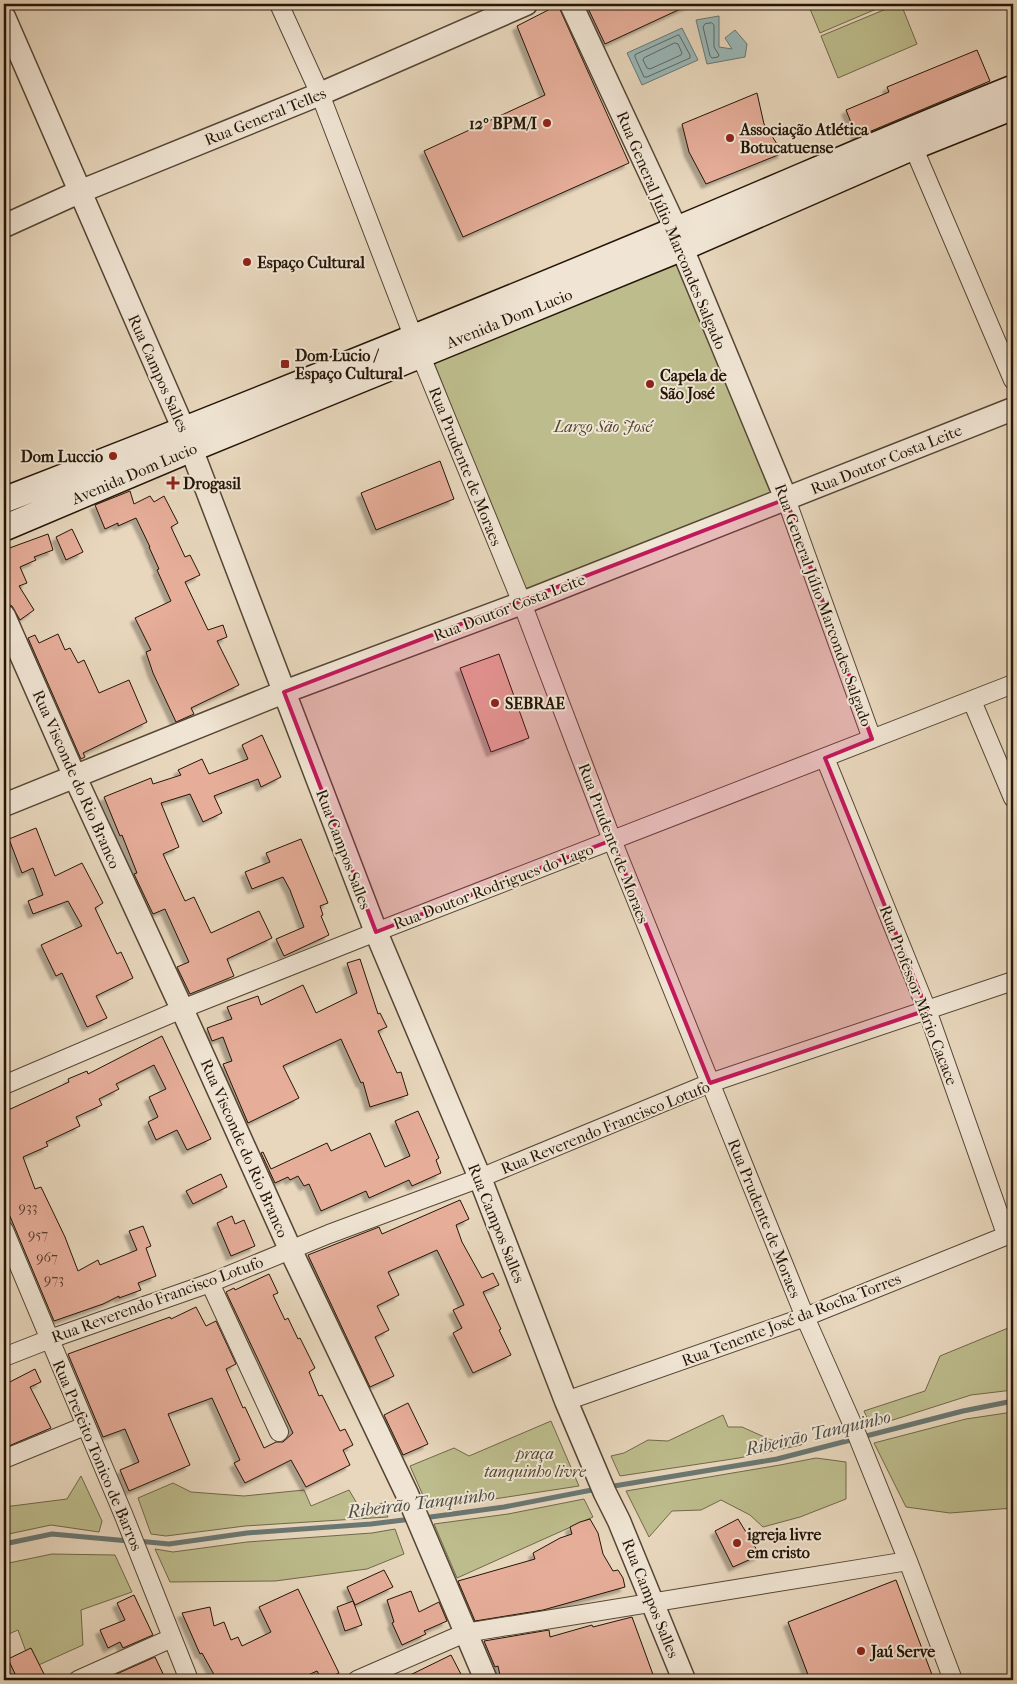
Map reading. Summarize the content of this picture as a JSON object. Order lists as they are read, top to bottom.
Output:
{
  "streets": {
    "main road": ["Avenida Dom Lucio"],
    "street": [
      "Rua General Telles",
      "Rua General Júlio Marcondes Salgado",
      "Rua Campos Salles",
      "Rua Doutor Costa Leite",
      "Rua Prudente de Moraes",
      "Rua Visconde do Rio Branco",
      "Rua Doutor Rodrigues do Lago",
      "Rua Professor Mário Cacace",
      "Rua Reverendo Francisco Lotufo",
      "Rua Tenente José da Rocha Torres",
      "Rua Prefeito Tonico de Barros"
    ]
  },
  "crossings": [
    ["Rua General Telles", "Rua Campos Salles"],
    ["Rua General Telles", "Rua Prudente de Moraes"],
    ["Rua General Júlio Marcondes Salgado", "Avenida Dom Lucio"],
    ["Rua General Júlio Marcondes Salgado", "Rua Doutor Costa Leite"],
    ["Rua General Júlio Marcondes Salgado", "Rua Doutor Rodrigues do Lago"],
    ["Avenida Dom Lucio", "Rua Campos Salles"],
    ["Avenida Dom Lucio", "Rua Prudente de Moraes"],
    ["Rua Campos Salles", "Rua Doutor Costa Leite"],
    ["Rua Campos Salles", "Rua Doutor Rodrigues do Lago"],
    ["Rua Campos Salles", "Rua Reverendo Francisco Lotufo"],
    ["Rua Campos Salles", "Rua Tenente José da Rocha Torres"],
    ["Rua Doutor Costa Leite", "Rua Prudente de Moraes"],
    ["Rua Doutor Costa Leite", "Rua Visconde do Rio Branco"],
    ["Rua Prudente de Moraes", "Rua Doutor Rodrigues do Lago"],
    ["Rua Prudente de Moraes", "Rua Reverendo Francisco Lotufo"],
    ["Rua Prudente de Moraes", "Rua Tenente José da Rocha Torres"],
    ["Rua Visconde do Rio Branco", "Rua Doutor Rodrigues do Lago"],
    ["Rua Visconde do Rio Branco", "Rua Reverendo Francisco Lotufo"],
    ["Rua Doutor Rodrigues do Lago", "Rua Professor Mário Cacace"],
    ["Rua Professor Mário Cacace", "Rua Reverendo Francisco Lotufo"],
    ["Rua Professor Mário Cacace", "Rua Tenente José da Rocha Torres"],
    ["Rua Reverendo Francisco Lotufo", "Rua Prefeito Tonico de Barros"]
  ],
  "water": ["Ribeirão Tanquinho"],
  "parks": ["Largo São José", "praça tanquinho livre"],
  "places": {
    "other": [
      "12º BPM/I",
      "Associação Atlética Botucatuense",
      "Espaço Cultural",
      "Capela de São José",
      "Dom Luccio",
      "SEBRAE",
      "igreja livre em cristo",
      "Jaú Serve"
    ],
    "transit": ["Dom Lucio / Espaço Cultural"],
    "health": ["Drogasil"]
  },
  "house_numbers": [
    "933",
    "957",
    "967",
    "973"
  ]
}
